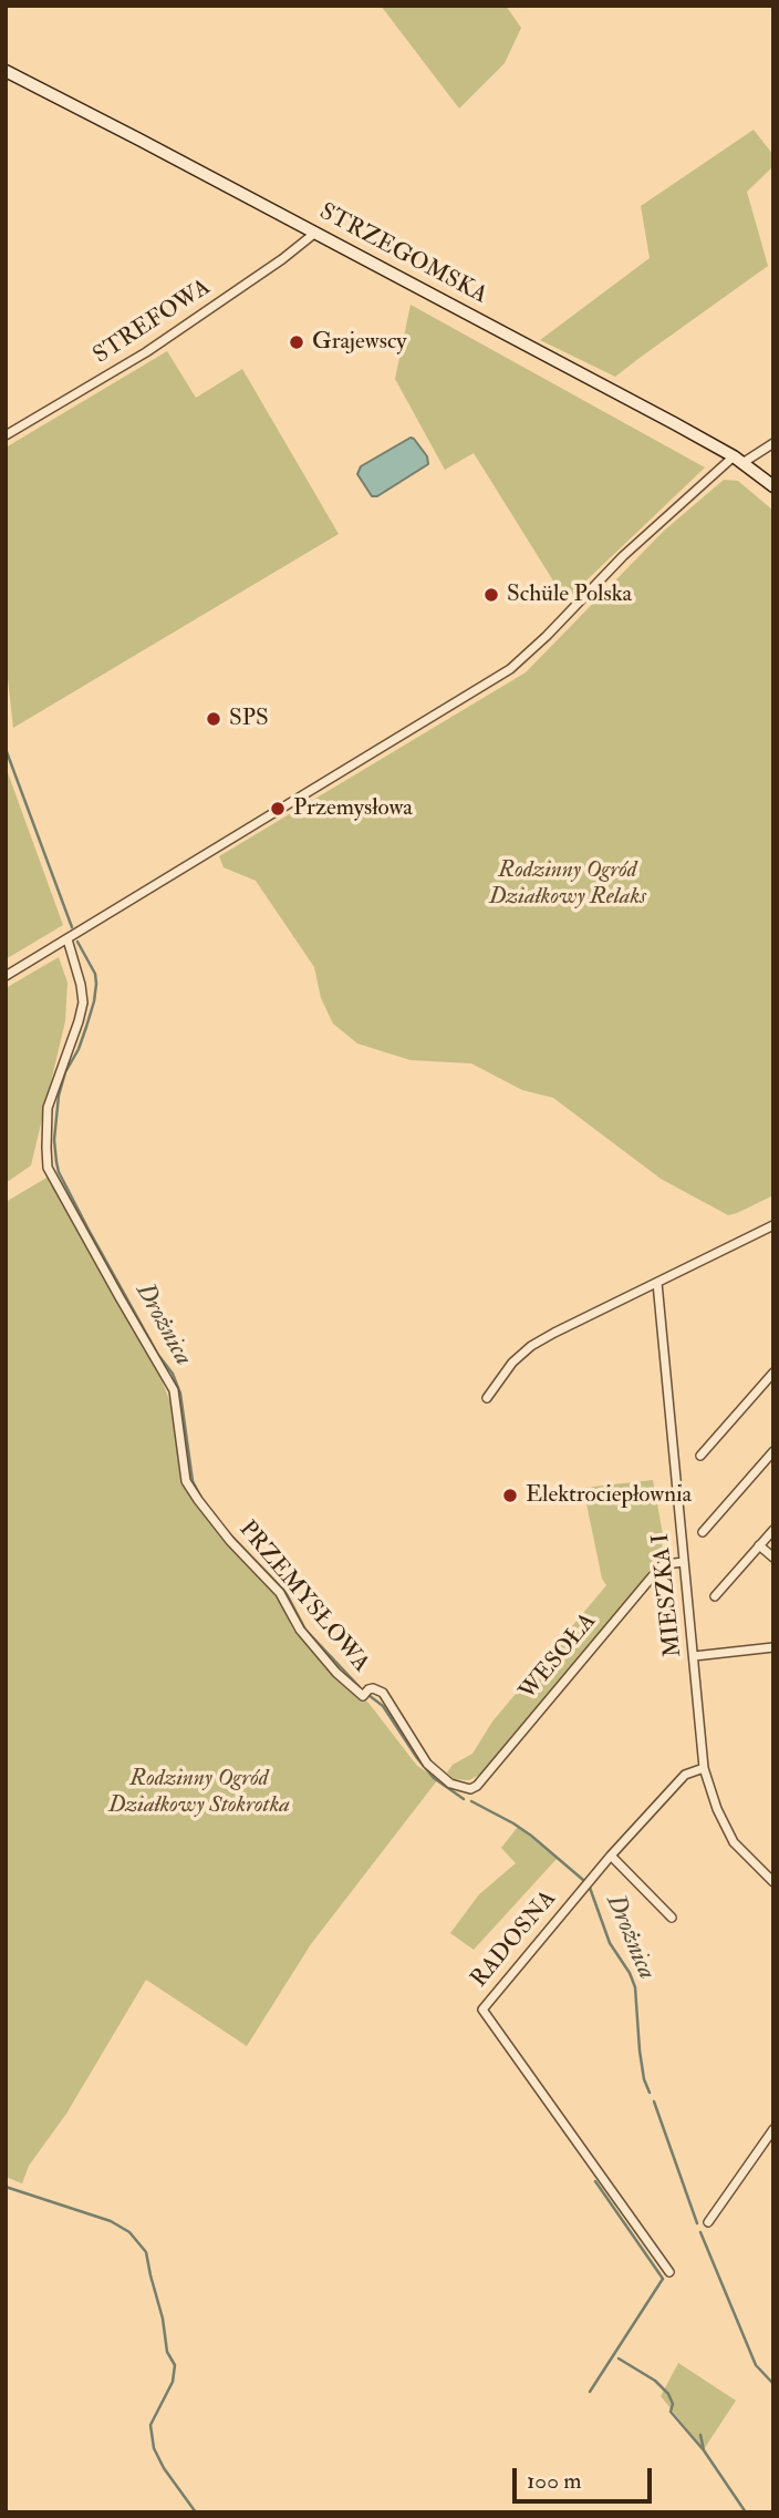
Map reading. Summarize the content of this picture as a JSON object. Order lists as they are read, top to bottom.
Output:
{
  "streets": {
    "main road": ["STRZEGOMSKA"],
    "street": [
      "STREFOWA",
      "MIESZKA I",
      "PRZEMYSŁOWA",
      "WESOŁA",
      "RADOSNA"
    ]
  },
  "crossings": [
    ["STRZEGOMSKA", "STREFOWA"],
    ["MIESZKA I", "WESOŁA"],
    ["MIESZKA I", "RADOSNA"],
    ["PRZEMYSŁOWA", "WESOŁA"]
  ],
  "water": ["Drożnica"],
  "parks": ["Rodzinny Ogród Działkowy Relaks", "Rodzinny Ogród Działkowy Stokrotka"],
  "places": [
    "Grajewscy",
    "Schüle Polska",
    "SPS",
    "Przemysłowa",
    "Elektrociepłownia"
  ],
  "scale_bar": "100 m"
}
